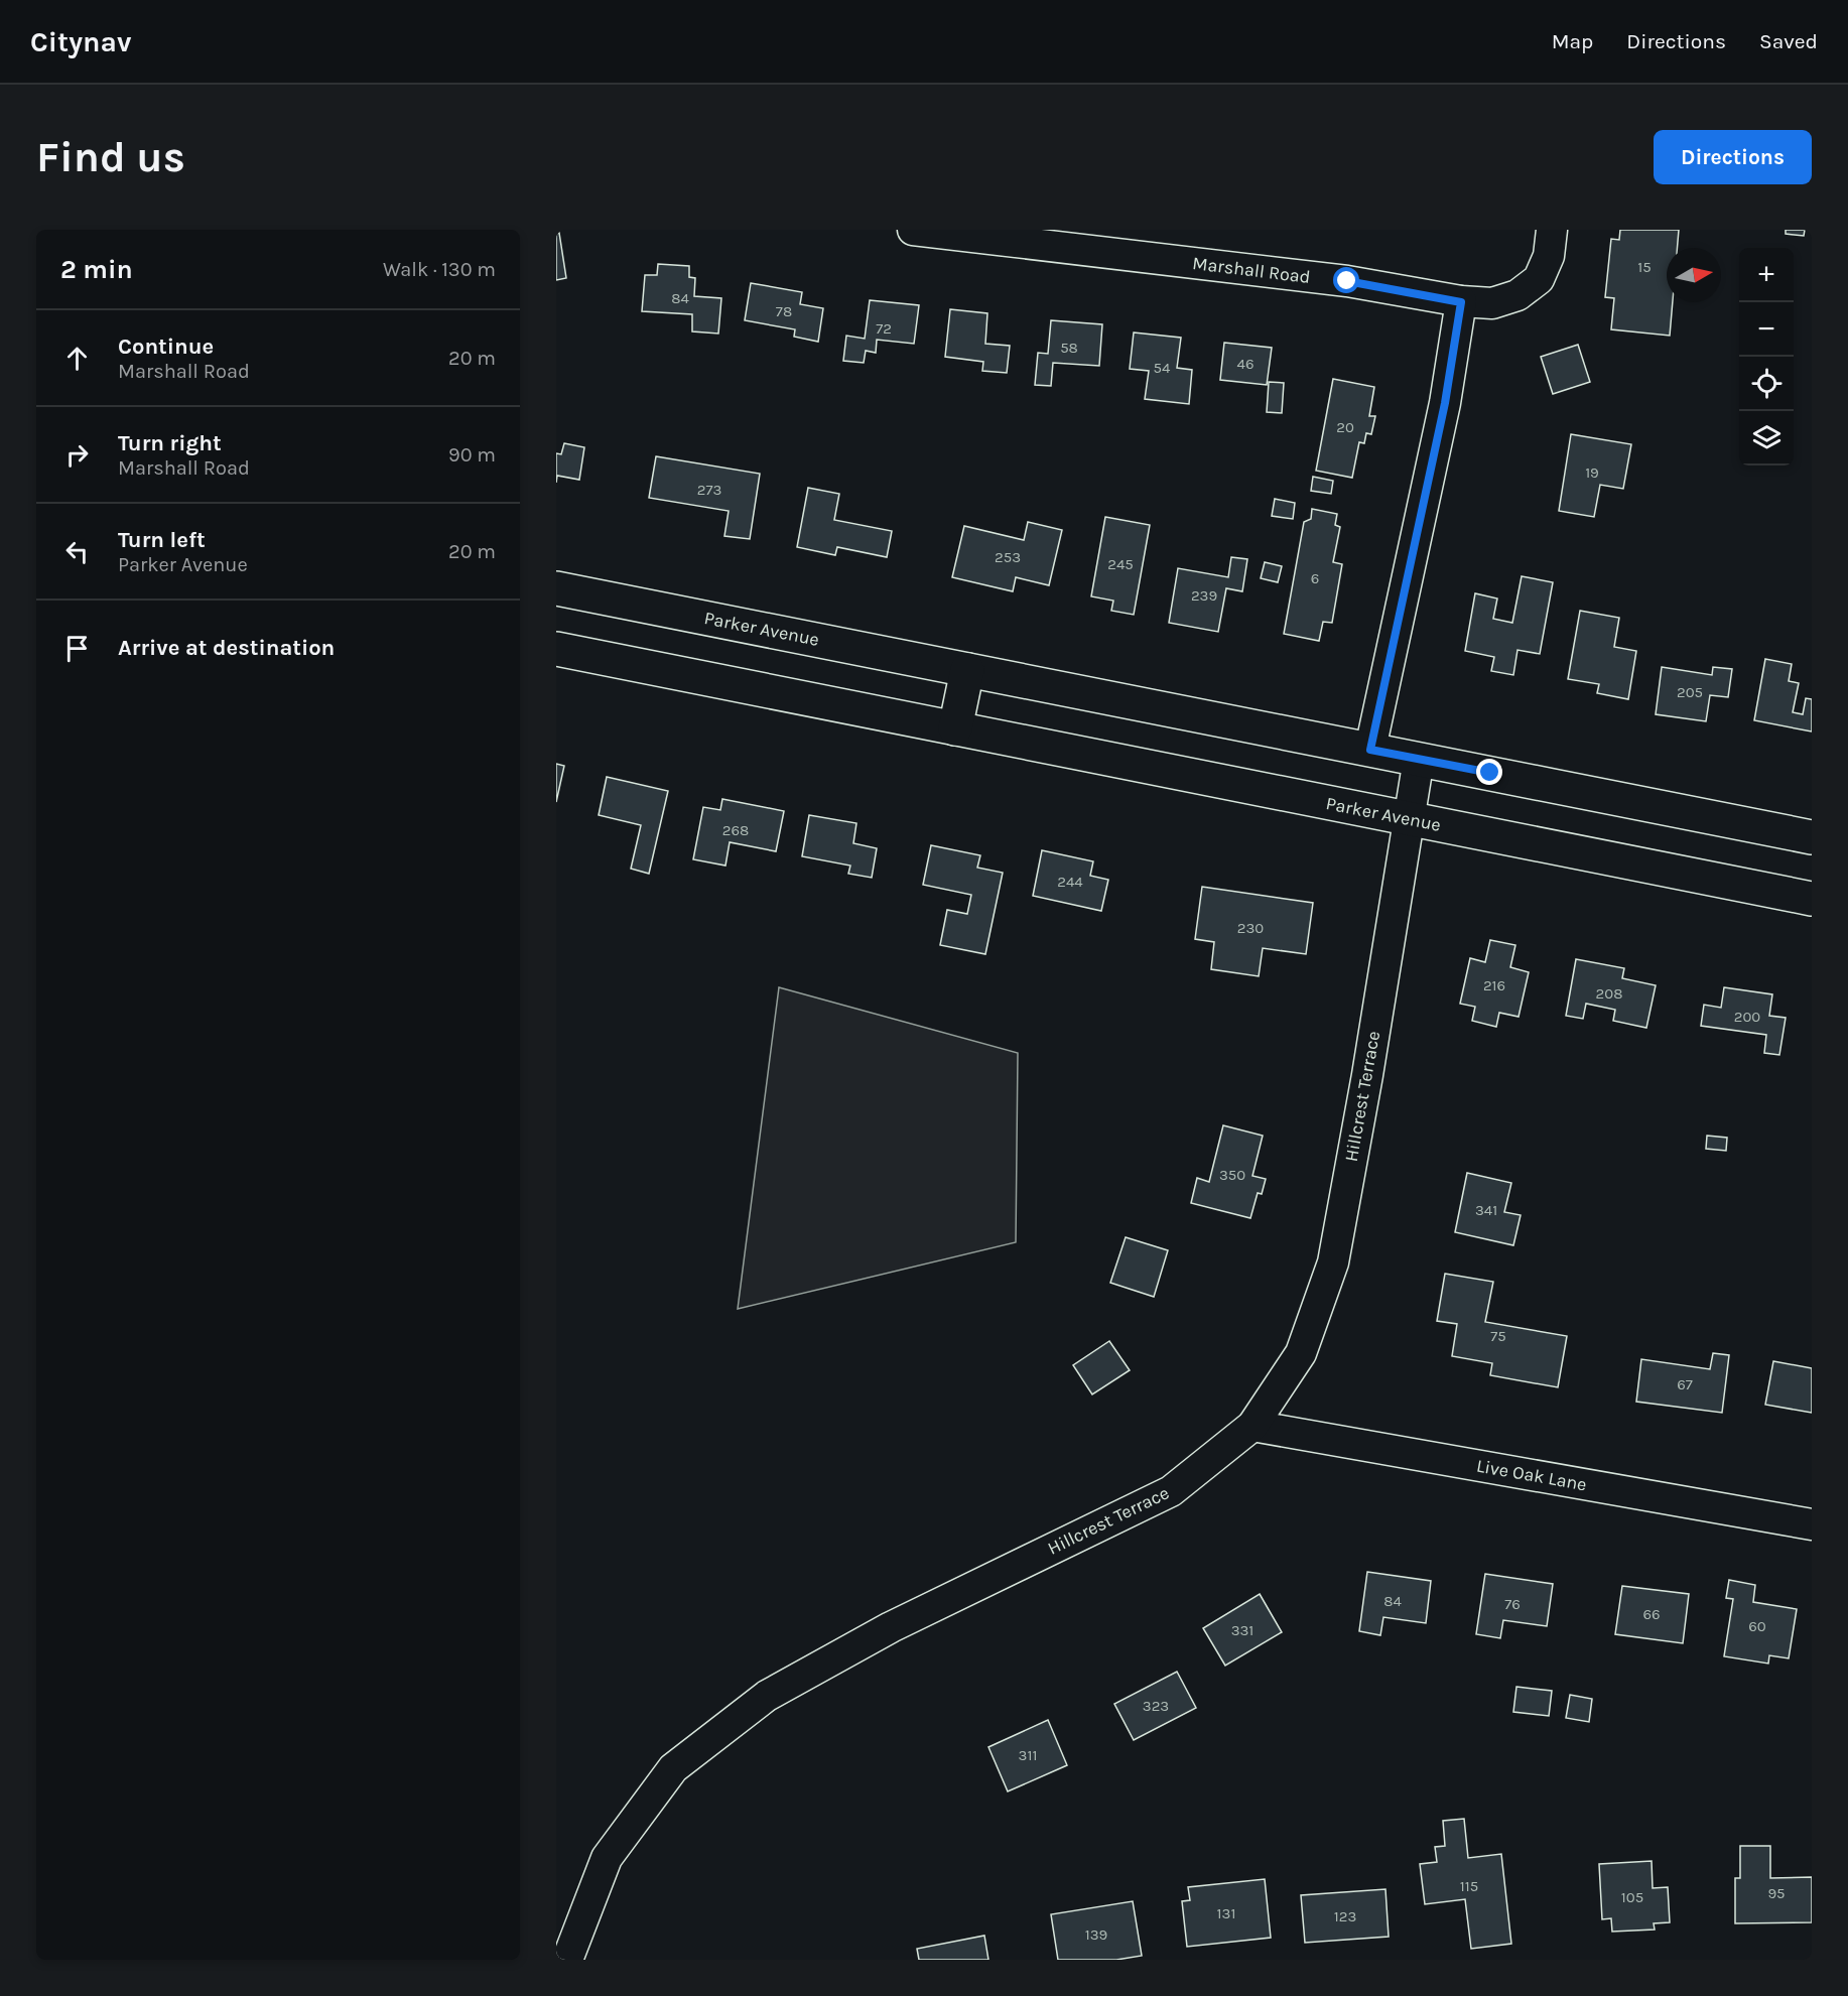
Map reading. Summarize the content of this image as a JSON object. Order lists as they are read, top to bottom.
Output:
{
  "streets": {
    "street": [
      "Marshall Road",
      "Parker Avenue",
      "Hillcrest Terrace",
      "Live Oak Lane"
    ]
  },
  "crossings": [
    ["Parker Avenue", "Hillcrest Terrace"],
    ["Hillcrest Terrace", "Live Oak Lane"]
  ],
  "house_numbers": [
    "15",
    "84",
    "78",
    "72",
    "58",
    "46",
    "54",
    "20",
    "19",
    "273",
    "253",
    "245",
    "6",
    "239",
    "205",
    "268",
    "244",
    "230",
    "216",
    "208",
    "200",
    "350",
    "341",
    "75",
    "67",
    "84",
    "76",
    "66",
    "60",
    "331",
    "323",
    "311",
    "115",
    "95",
    "105",
    "131",
    "123",
    "139"
  ],
  "north": "right",
  "page": {
    "header": "Citynav",
    "nav": ["Map", "Directions", "Saved"],
    "buttons": "Directions",
    "title": "Find us",
    "heading": ["2 min", "Walk · 130 m"],
    "map_buttons": ["+", "−"],
    "list": [
      ["Continue", "Marshall Road", "20 m"],
      ["Turn right", "Marshall Road", "90 m"],
      ["Turn left", "Parker Avenue", "20 m"],
      "Arrive at destination"
    ]
  }
}
